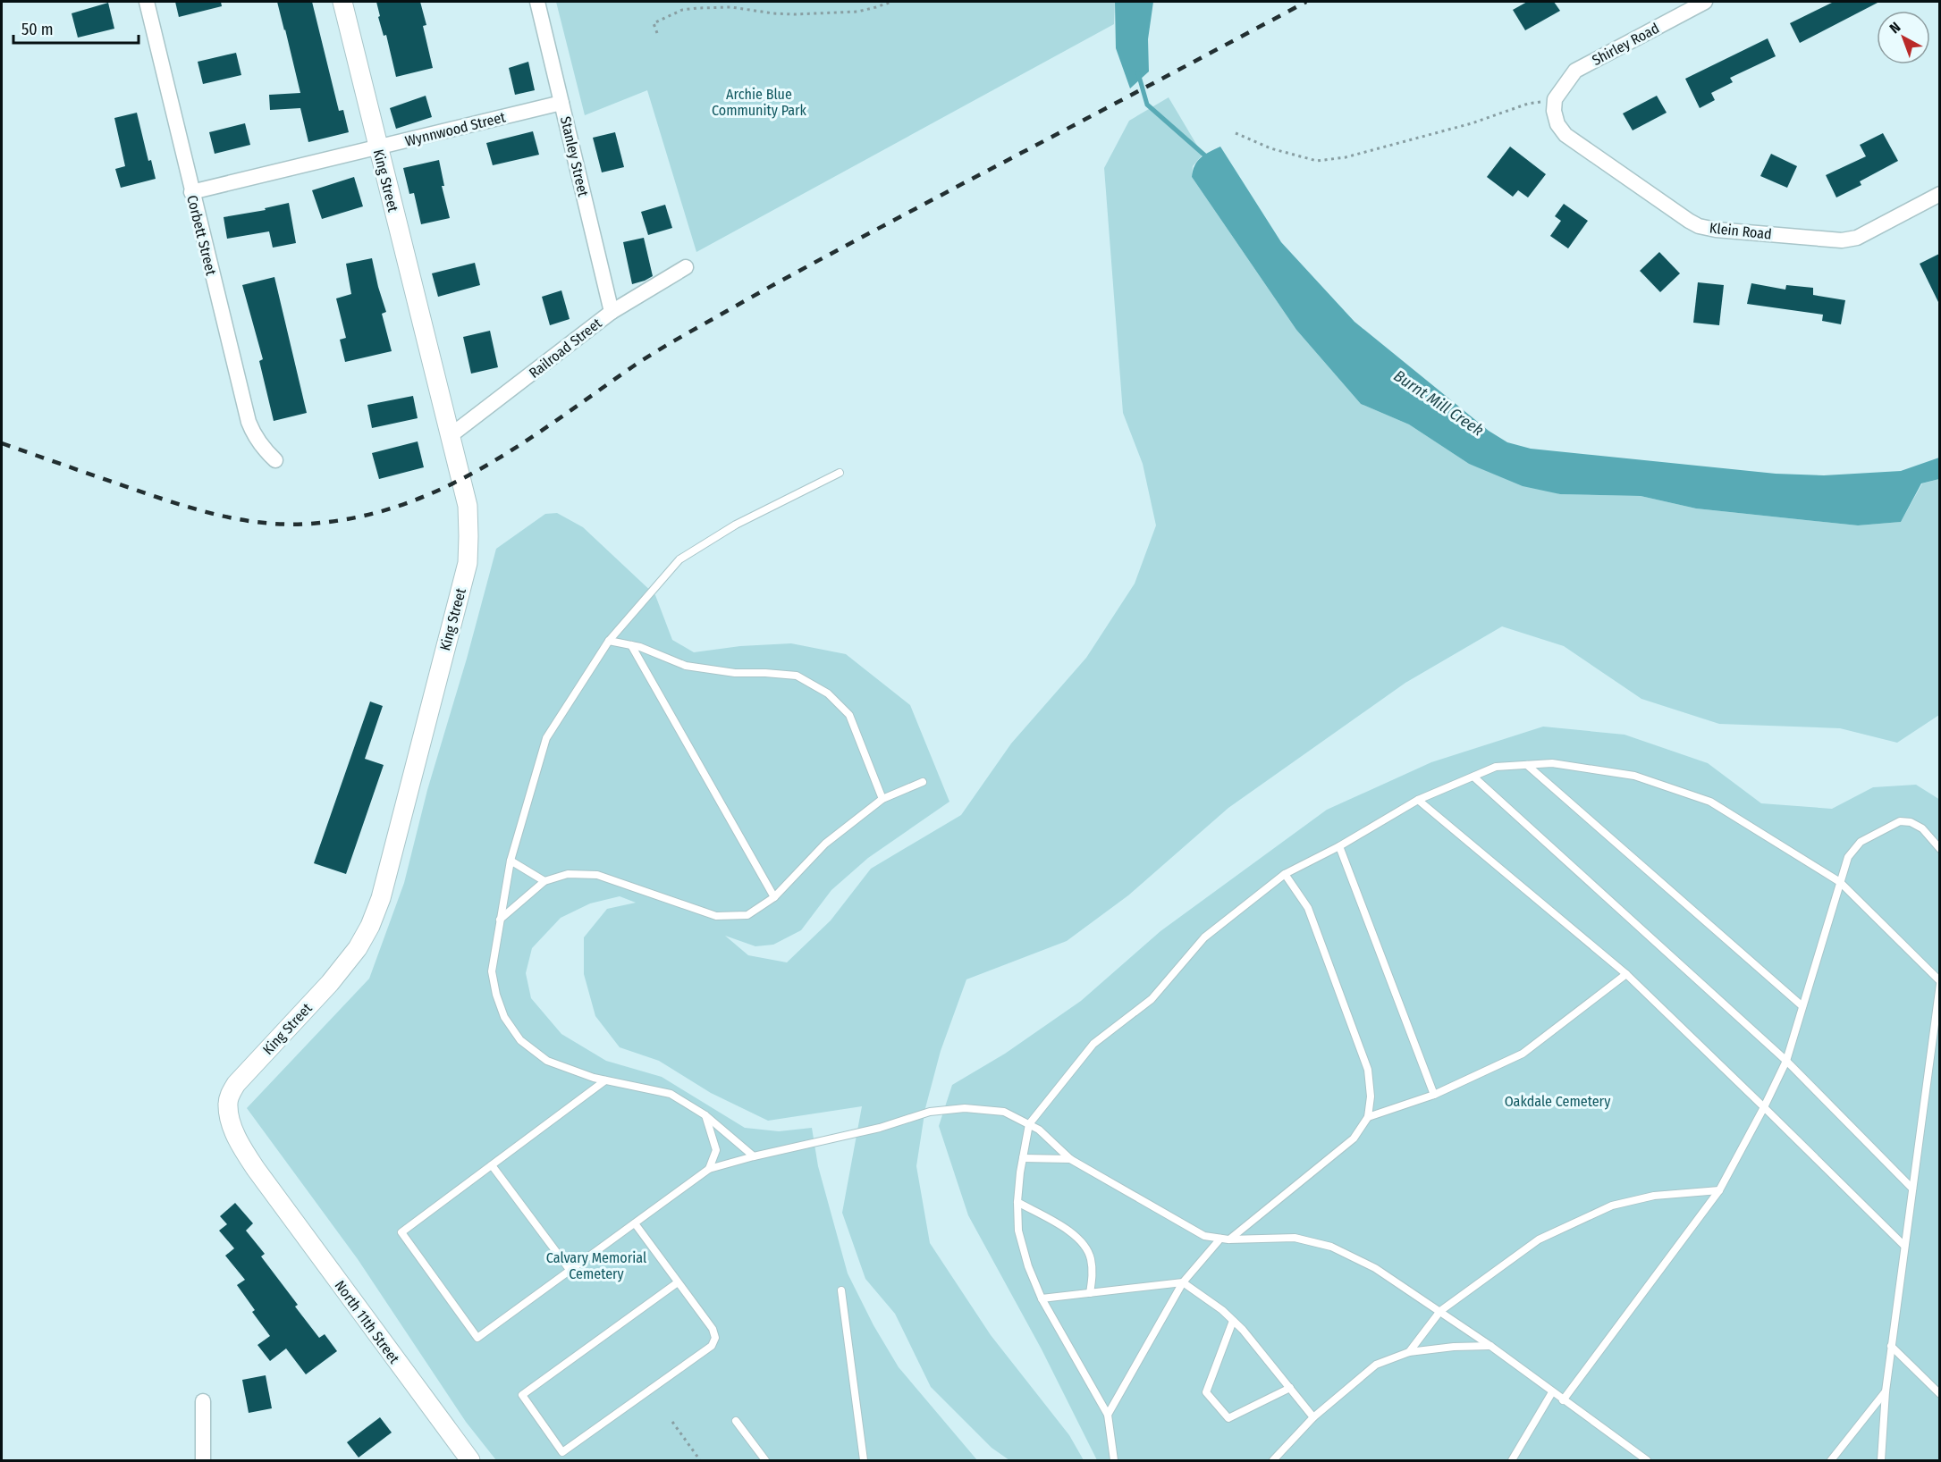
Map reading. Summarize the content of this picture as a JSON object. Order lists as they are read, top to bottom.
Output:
{
  "streets": {
    "street": [
      "Shirley Road",
      "Wynnwood Street",
      "Stanley Street",
      "King Street",
      "Klein Road",
      "Corbett Street",
      "Railroad Street",
      "North 11th Street"
    ]
  },
  "crossings": [
    ["Shirley Road", "Klein Road"],
    ["Wynnwood Street", "Stanley Street"],
    ["Wynnwood Street", "King Street"],
    ["Wynnwood Street", "Corbett Street"],
    ["Stanley Street", "Railroad Street"],
    ["King Street", "Railroad Street"],
    ["King Street", "North 11th Street"]
  ],
  "water": ["Burnt Mill Creek"],
  "parks": ["Archie Blue Community Park", "Oakdale Cemetery", "Calvary Memorial Cemetery"],
  "scale_bar": "50 m",
  "north": "top left"
}
